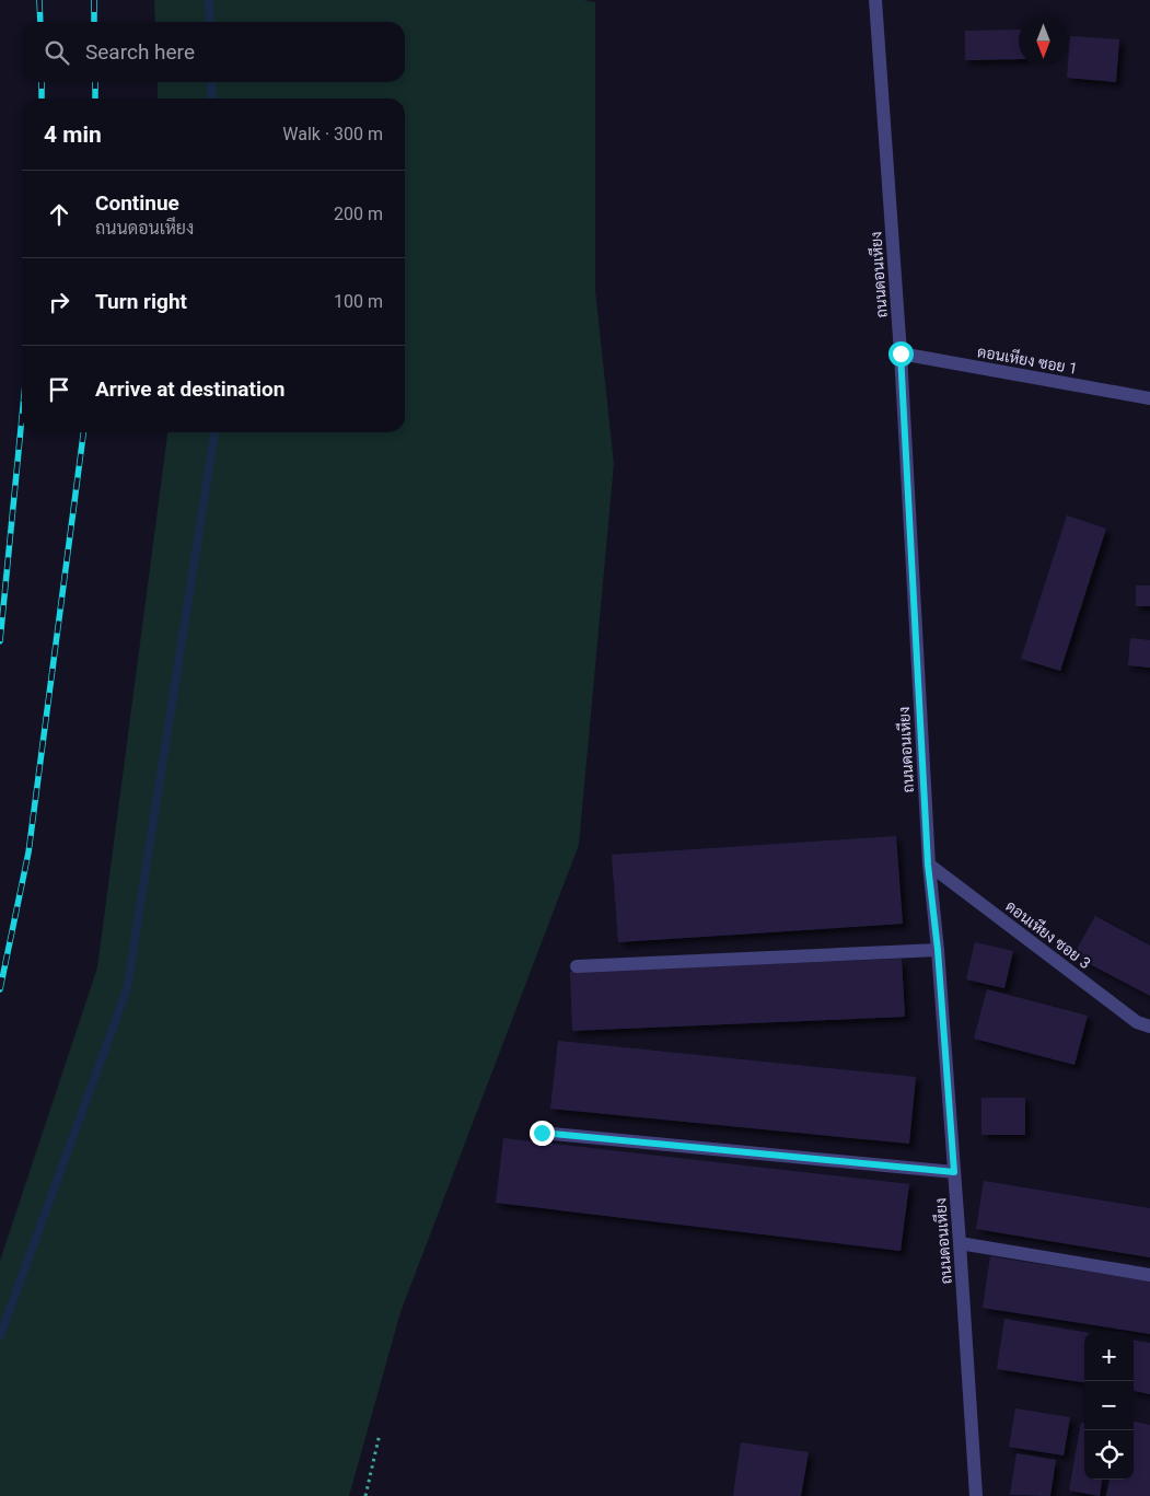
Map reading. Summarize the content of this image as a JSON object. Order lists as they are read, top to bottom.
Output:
{
  "streets": {
    "street": ["ถนนดอนเหียง", "ดอนเหียง ซอย 1", "ดอนเหียง ซอย 3"]
  },
  "crossings": [
    ["ถนนดอนเหียง", "ดอนเหียง ซอย 1"],
    ["ถนนดอนเหียง", "ดอนเหียง ซอย 3"]
  ],
  "north": "bottom",
  "page": {
    "search": "Search here",
    "heading": ["4 min", "Walk · 300 m"],
    "list": [
      ["Continue", "ถนนดอนเหียง", "200 m"],
      ["Turn right", "100 m"],
      "Arrive at destination"
    ],
    "map_buttons": ["+", "−"]
  }
}
